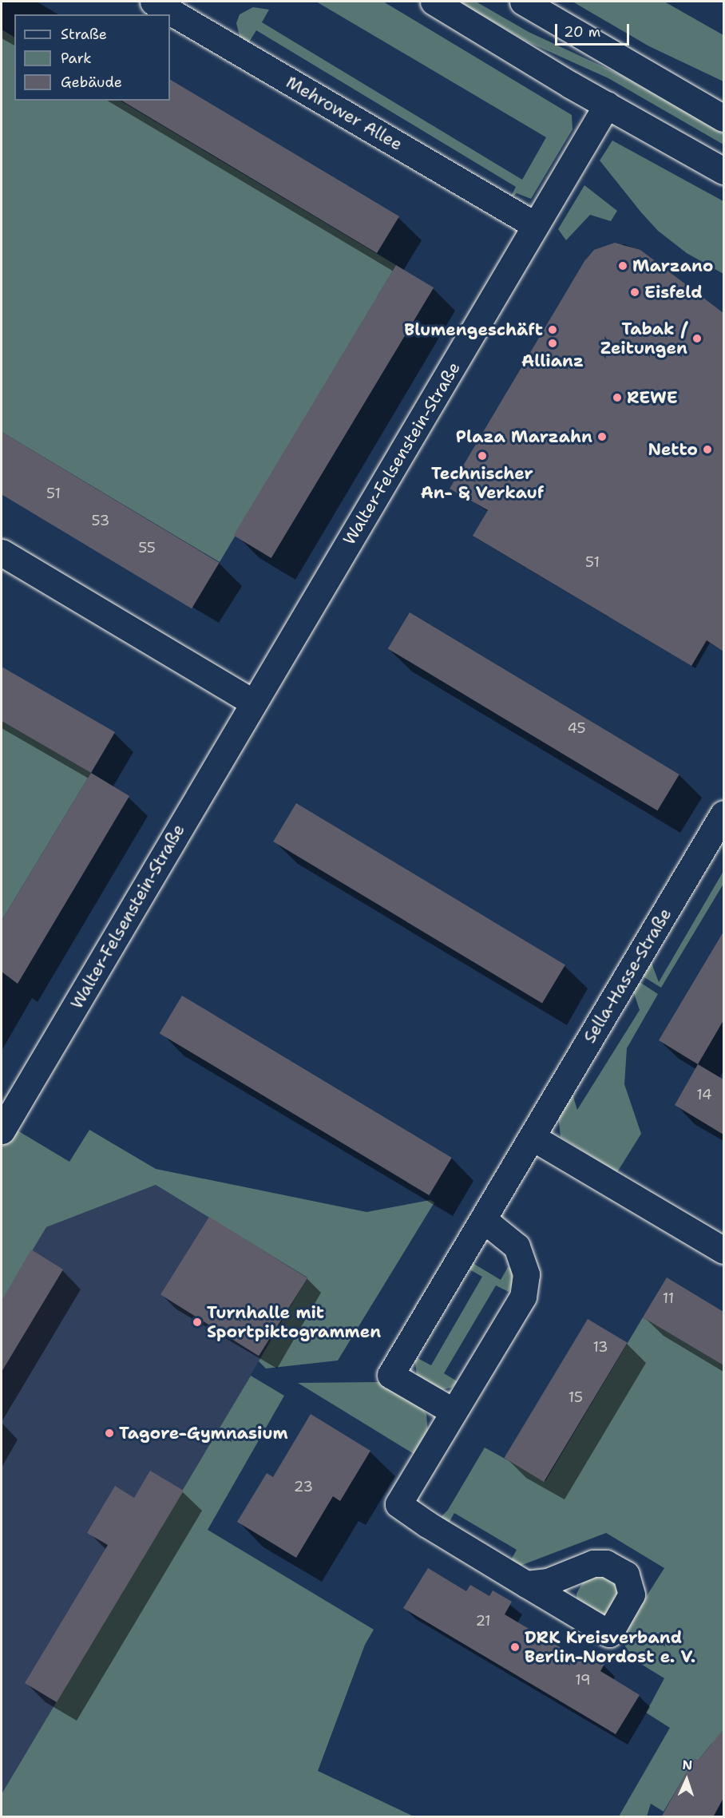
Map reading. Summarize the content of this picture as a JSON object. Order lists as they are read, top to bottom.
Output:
{
  "streets": {
    "street": ["Mehrower Allee", "Walter-Felsenstein-Straße", "Sella-Hasse-Straße"]
  },
  "crossings": [
    ["Mehrower Allee", "Walter-Felsenstein-Straße"]
  ],
  "places": [
    "Marzano",
    "Eisfeld",
    "Blumengeschäft",
    "Tabak / Zeitungen",
    "Allianz",
    "REWE",
    "Plaza Marzahn",
    "Netto",
    "Technischer An- & Verkauf",
    "Turnhalle mit Sportpiktogrammen",
    "Tagore-Gymnasium",
    "DRK Kreisverband Berlin-Nordost e. V."
  ],
  "house_numbers": [
    "51",
    "53",
    "55",
    "51",
    "45",
    "14",
    "11",
    "13",
    "15",
    "23",
    "21",
    "19"
  ],
  "legend": ["Straße", "Park", "Gebäude"],
  "scale_bar": "20 m",
  "north": "top"
}
